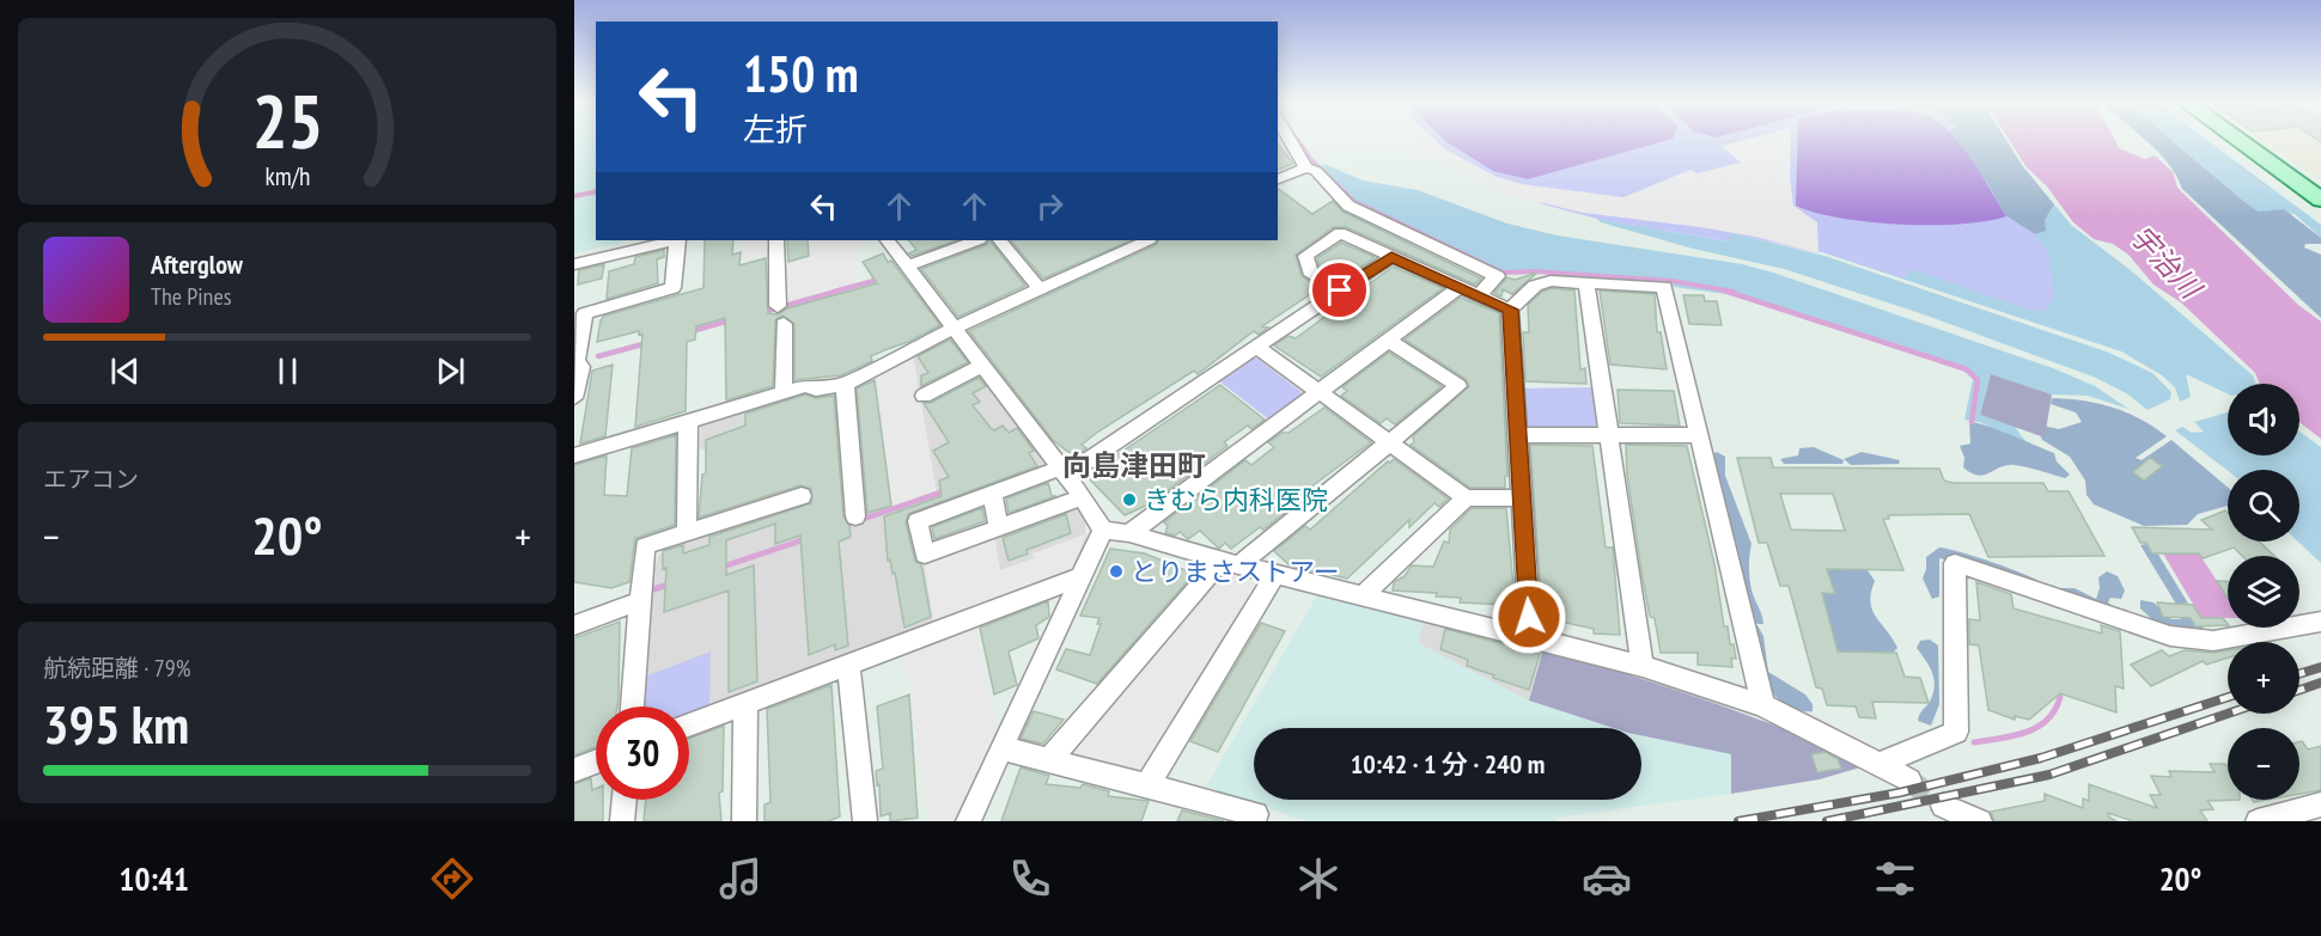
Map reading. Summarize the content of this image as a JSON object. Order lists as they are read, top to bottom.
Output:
{
  "districts": ["向島津田町"],
  "water": ["宇治川"],
  "places": ["きむら内科医院", "とりまさストアー"],
  "page": {
    "turn": ["150 m", "左折"],
    "song": ["Afterglow", "The Pines"],
    "map_buttons": ["+", "−"],
    "tile": [
      "エアコン",
      ["航続距離 · 79%", "395 km"]
    ],
    "heat": ["−", "20°", "+"],
    "limit": "30",
    "trip": "10:42 · 1 分 · 240 m",
    "tabs": ["10:41", "20°"],
    "gauge": ["25", "km/h"]
  }
}
